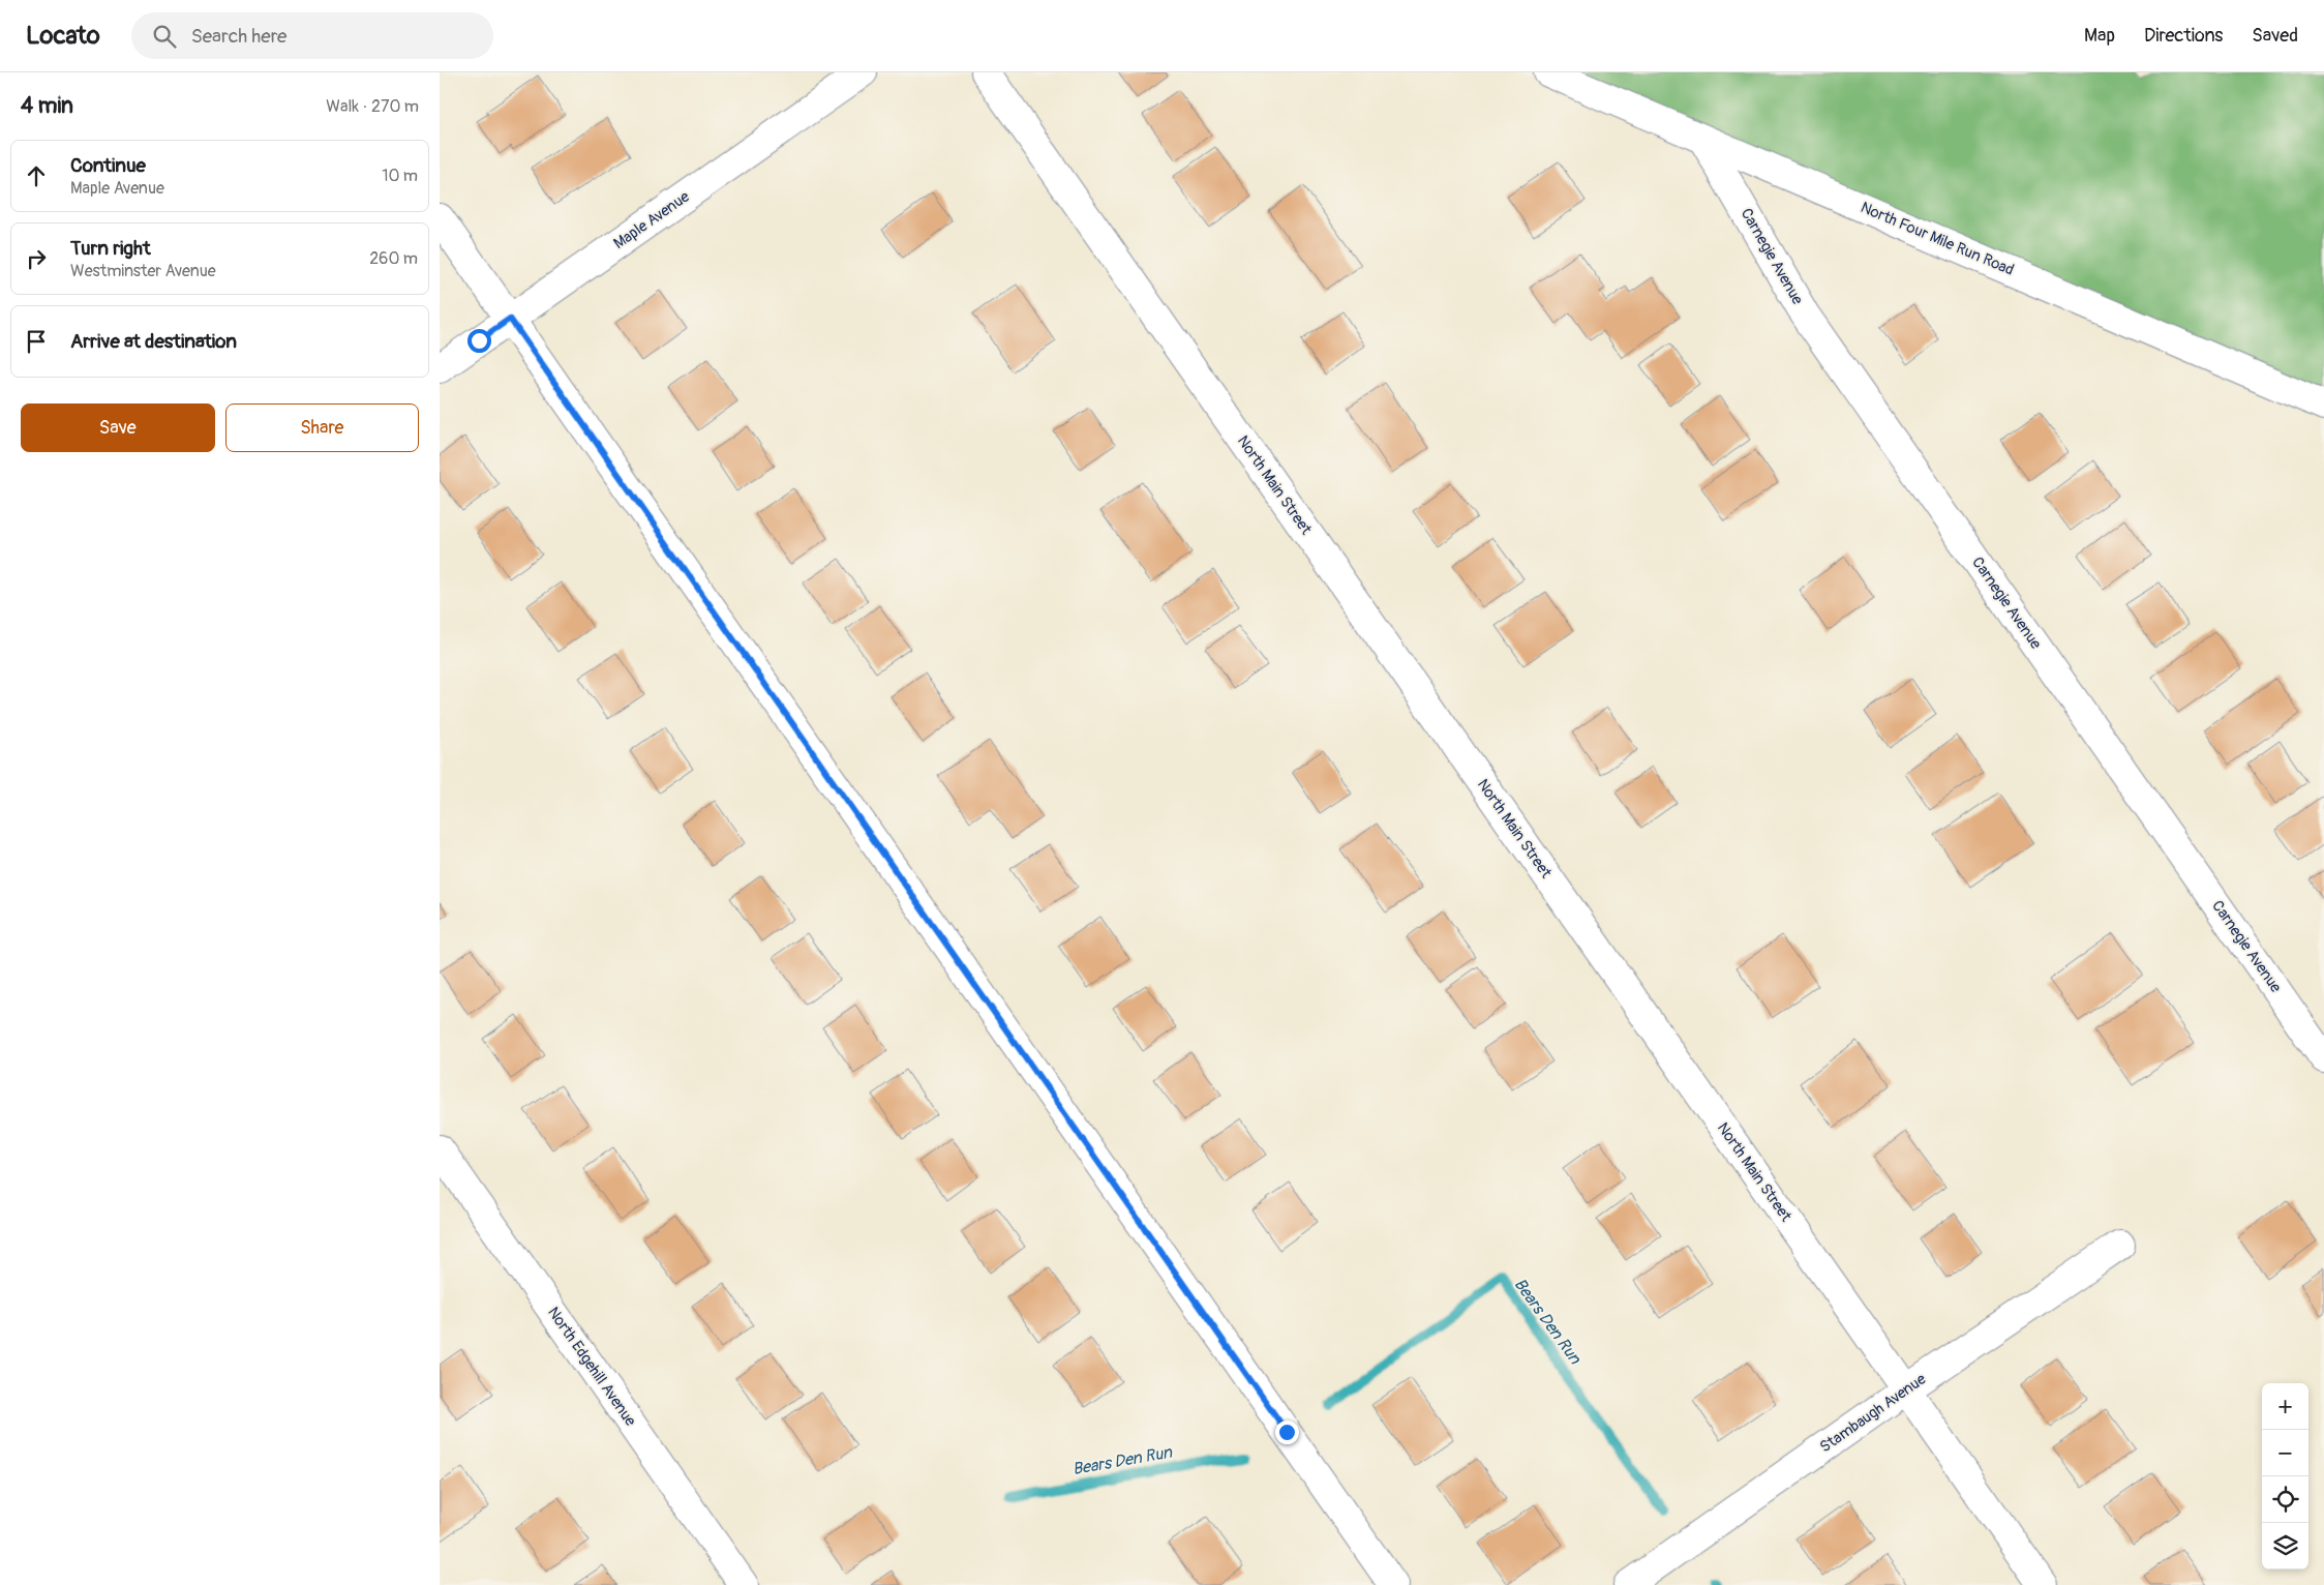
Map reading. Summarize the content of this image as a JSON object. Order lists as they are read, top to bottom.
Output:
{
  "streets": {
    "street": [
      "Maple Avenue",
      "North Four Mile Run Road",
      "Carnegie Avenue",
      "North Main Street",
      "North Edgehill Avenue",
      "Stambaugh Avenue"
    ]
  },
  "crossings": [
    ["North Four Mile Run Road", "Carnegie Avenue"],
    ["North Main Street", "Stambaugh Avenue"]
  ],
  "water": ["Bears Den Run"],
  "page": {
    "header": "Locato",
    "search": "Search here",
    "nav": ["Map", "Directions", "Saved"],
    "heading": ["4 min", "Walk · 270 m"],
    "list": [
      ["Continue", "Maple Avenue", "10 m"],
      ["Turn right", "Westminster Avenue", "260 m"],
      "Arrive at destination"
    ],
    "buttons": ["Save", "Share"],
    "map_buttons": ["+", "−"]
  }
}
